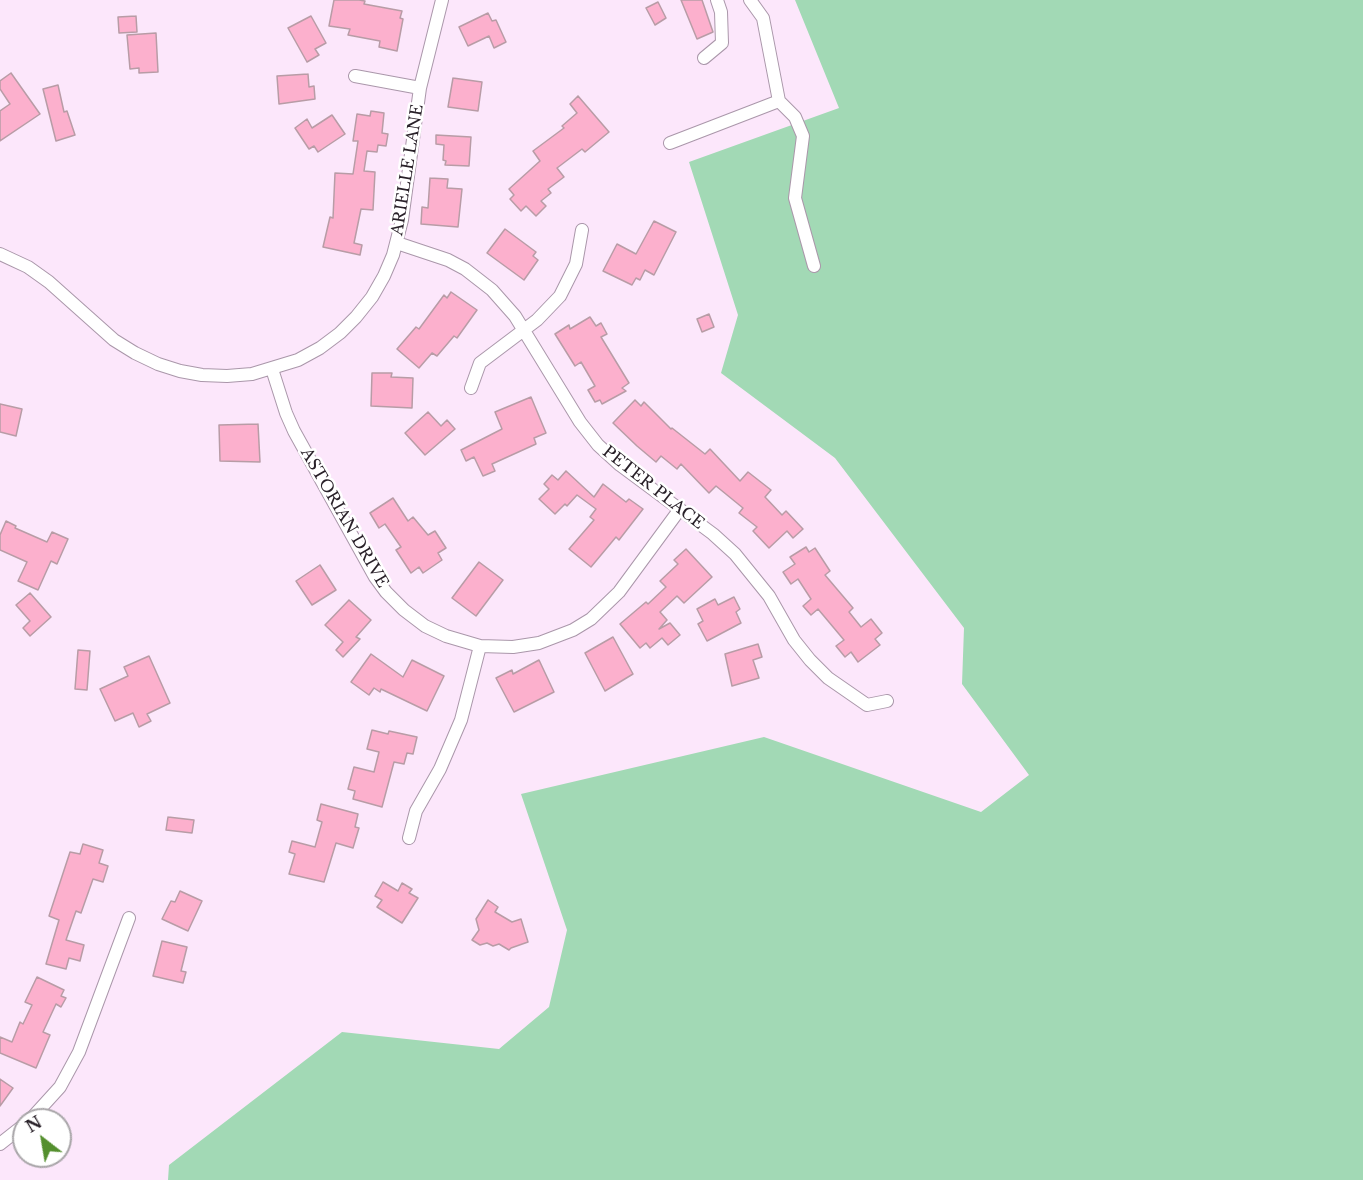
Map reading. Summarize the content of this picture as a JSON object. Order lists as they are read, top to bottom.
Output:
{
  "streets": {
    "street": ["ARIELLE LANE", "PETER PLACE", "ASTORIAN DRIVE"]
  },
  "crossings": [
    ["ARIELLE LANE", "PETER PLACE"],
    ["ARIELLE LANE", "ASTORIAN DRIVE"],
    ["PETER PLACE", "ASTORIAN DRIVE"]
  ],
  "north": "top left"
}
